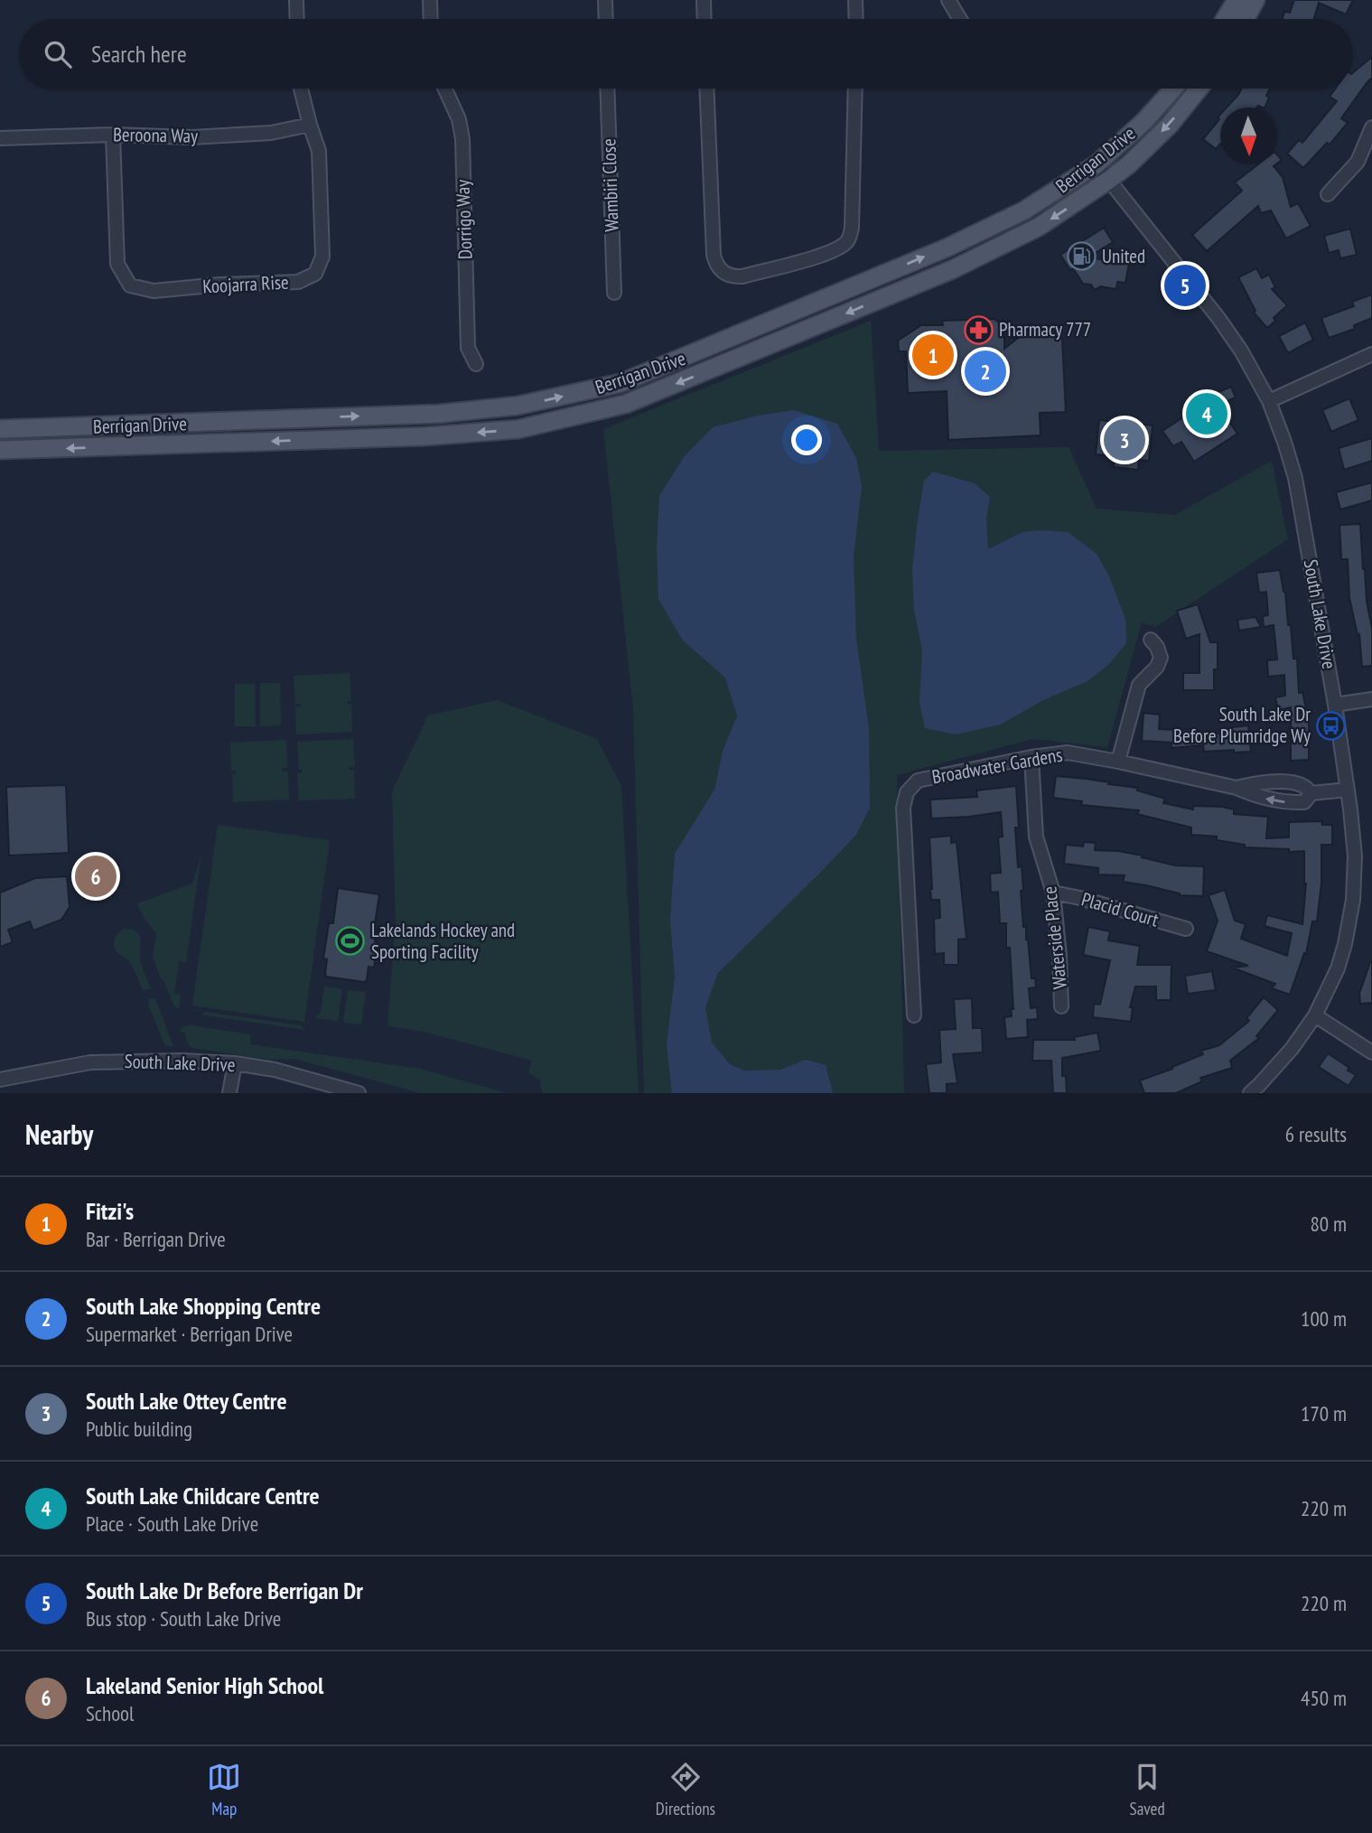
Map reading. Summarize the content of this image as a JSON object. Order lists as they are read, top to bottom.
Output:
{
  "streets": {
    "main road": ["Berrigan Drive"],
    "street": [
      "Beroona Way",
      "Wambiri Close",
      "Dorrigo Way",
      "Koojarra Rise",
      "South Lake Drive",
      "Broadwater Gardens",
      "Placid Court",
      "Waterside Place"
    ]
  },
  "crossings": [
    ["Beroona Way", "Koojarra Rise"],
    ["Berrigan Drive", "South Lake Drive"],
    ["South Lake Drive", "Broadwater Gardens"],
    ["Broadwater Gardens", "Waterside Place"],
    ["Placid Court", "Waterside Place"]
  ],
  "places": {
    "fuel station": ["United"],
    "pharmacy": ["Pharmacy 777"],
    "bus stop": ["South Lake Dr Before Plumridge Wy"],
    "sports": ["Lakelands Hockey and Sporting Facility"]
  },
  "north": "bottom",
  "page": {
    "search": "Search here",
    "pins": [
      "5",
      "1",
      "2",
      "4",
      "3",
      "6"
    ],
    "heading": ["Nearby", "6 results"],
    "list": [
      {
        "mark": "1",
        "name": "Fitzi's",
        "note": "Bar · Berrigan Drive",
        "value": "80 m"
      },
      {
        "mark": "2",
        "name": "South Lake Shopping Centre",
        "note": "Supermarket · Berrigan Drive",
        "value": "100 m"
      },
      {
        "mark": "3",
        "name": "South Lake Ottey Centre",
        "note": "Public building",
        "value": "170 m"
      },
      {
        "mark": "4",
        "name": "South Lake Childcare Centre",
        "note": "Place · South Lake Drive",
        "value": "220 m"
      },
      {
        "mark": "5",
        "name": "South Lake Dr Before Berrigan Dr",
        "note": "Bus stop · South Lake Drive",
        "value": "220 m"
      },
      {
        "mark": "6",
        "name": "Lakeland Senior High School",
        "note": "School",
        "value": "450 m"
      }
    ],
    "nav": ["Map", "Directions", "Saved"]
  }
}
